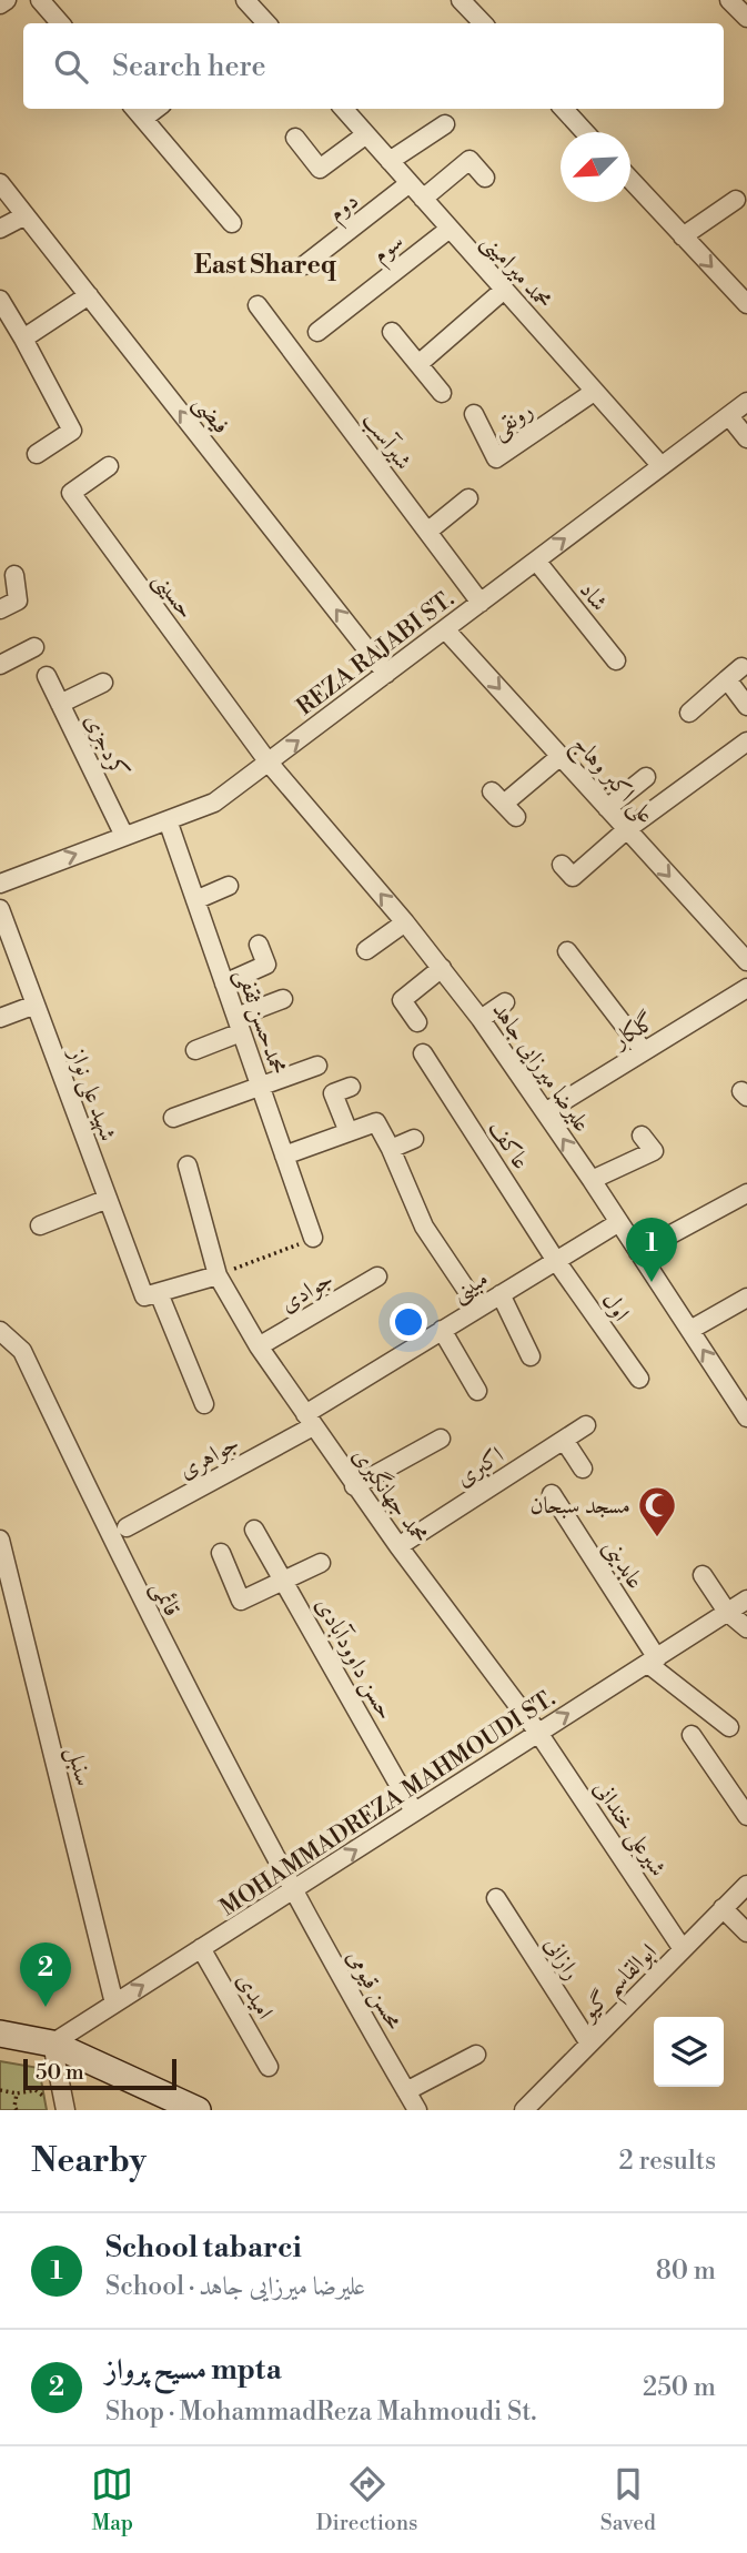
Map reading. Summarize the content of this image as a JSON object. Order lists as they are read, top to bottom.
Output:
{
  "streets": {
    "street": [
      "دوم",
      "سوم",
      "محمد میرامینی",
      "فیضی",
      "رونقی",
      "شیرآسب",
      "حسینی",
      "شاد",
      "REZA RAJABI ST.",
      "کردجزی",
      "علی اکبر وهاج",
      "محمدحسن ثقفی",
      "گلکار",
      "علیرضا میرزایی جاهد",
      "شهید علی نواز",
      "عاکف",
      "مبینی",
      "جوادی",
      "اول",
      "جواهری",
      "اکبری",
      "محمد جهانگیری",
      "عابدینی",
      "قائمی",
      "حسن داوودآبادی",
      "سنبل",
      "MOHAMMADREZA MAHMOUDI ST.",
      "شیرعلی خندانی",
      "رازانی",
      "ابوالقاسم گیو",
      "محسن قیومی",
      "امیدی"
    ]
  },
  "crossings": [
    ["دوم", "محمد میرامینی"],
    ["سوم", "محمد میرامینی"],
    ["محمد میرامینی", "رونقی"],
    ["محمد میرامینی", "REZA RAJABI ST."],
    ["فیضی", "REZA RAJABI ST."],
    ["شیرآسب", "REZA RAJABI ST."],
    ["حسینی", "REZA RAJABI ST."],
    ["حسینی", "علیرضا میرزایی جاهد"],
    ["شاد", "REZA RAJABI ST."],
    ["REZA RAJABI ST.", "کردجزی"],
    ["REZA RAJABI ST.", "علی اکبر وهاج"],
    ["REZA RAJABI ST.", "محمدحسن ثقفی"],
    ["REZA RAJABI ST.", "علیرضا میرزایی جاهد"],
    ["گلکار", "علیرضا میرزایی جاهد"],
    ["علیرضا میرزایی جاهد", "مبینی"],
    ["عاکف", "مبینی"],
    ["عاکف", "اول"],
    ["مبینی", "اول"],
    ["مبینی", "جواهری"],
    ["مبینی", "محمد جهانگیری"],
    ["جوادی", "محمد جهانگیری"],
    ["جواهری", "محمد جهانگیری"],
    ["اکبری", "محمد جهانگیری"],
    ["محمد جهانگیری", "MOHAMMADREZA MAHMOUDI ST."],
    ["محمد جهانگیری", "شیرعلی خندانی"],
    ["عابدینی", "MOHAMMADREZA MAHMOUDI ST."],
    ["قائمی", "MOHAMMADREZA MAHMOUDI ST."],
    ["قائمی", "محسن قیومی"],
    ["حسن داوودآبادی", "MOHAMMADREZA MAHMOUDI ST."],
    ["سنبل", "MOHAMMADREZA MAHMOUDI ST."],
    ["MOHAMMADREZA MAHMOUDI ST.", "شیرعلی خندانی"],
    ["MOHAMMADREZA MAHMOUDI ST.", "محسن قیومی"],
    ["MOHAMMADREZA MAHMOUDI ST.", "امیدی"],
    ["شیرعلی خندانی", "ابوالقاسم گیو"],
    ["رازانی", "ابوالقاسم گیو"]
  ],
  "one_way": [
    "فیضی",
    "REZA RAJABI ST.",
    "علیرضا میرزایی جاهد",
    "MOHAMMADREZA MAHMOUDI ST."
  ],
  "districts": ["East Shareq"],
  "places": {
    "mosque": ["مسجد سبحان"]
  },
  "scale_bar": "50 m",
  "north": "bottom left",
  "page": {
    "search": "Search here",
    "pins": ["1", "2"],
    "scale": "50 m",
    "heading": ["Nearby", "2 results"],
    "list": [
      {
        "mark": "1",
        "name": "School tabarci",
        "note": "School · علیرضا میرزایی جاهد",
        "value": "80 m"
      },
      {
        "mark": "2",
        "name": "مسیح پرواز mpta",
        "note": "Shop · MohammadReza Mahmoudi St.",
        "value": "250 m"
      }
    ],
    "nav": ["Map", "Directions", "Saved"]
  }
}
